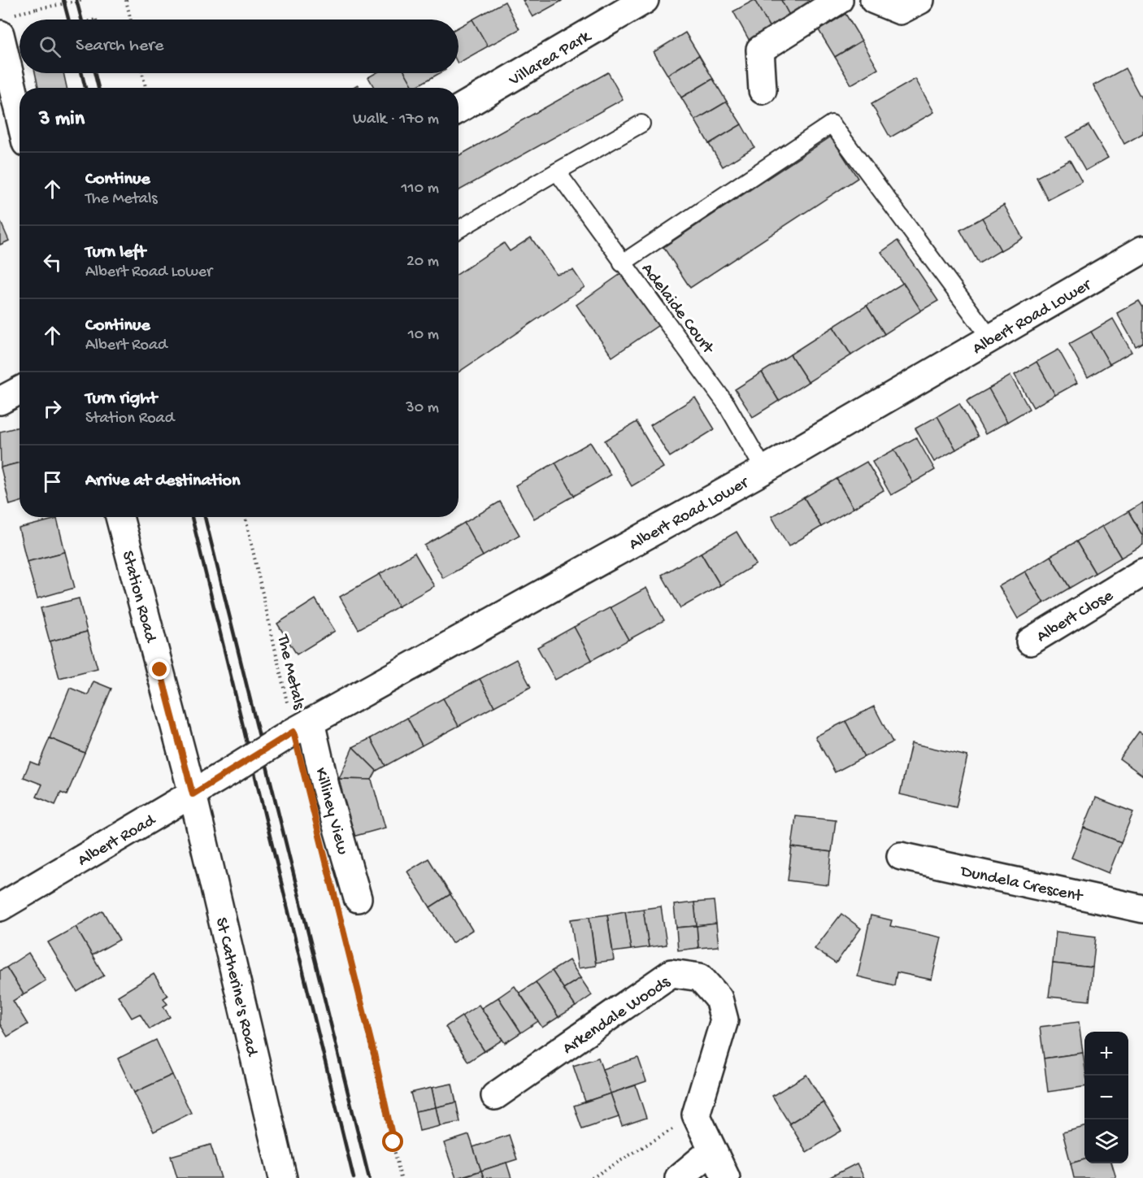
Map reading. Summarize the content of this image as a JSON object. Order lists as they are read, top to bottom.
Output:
{
  "streets": {
    "street": [
      "Villarea Park",
      "Albert Road Lower",
      "Station Road",
      "Albert Close",
      "Killiney View",
      "Albert Road",
      "Dundela Crescent",
      "St Catherine's Road",
      "Arkendale Woods"
    ],
    "lane": ["Adelaide Court"],
    "path": ["The Metals"]
  },
  "crossings": [
    ["Adelaide Court", "Albert Road Lower"],
    ["Albert Road Lower", "The Metals"],
    ["Albert Road Lower", "Killiney View"],
    ["Albert Road Lower", "Albert Road"],
    ["Station Road", "Albert Road"],
    ["Station Road", "St Catherine's Road"],
    ["The Metals", "Killiney View"],
    ["Albert Road", "St Catherine's Road"]
  ],
  "page": {
    "search": "Search here",
    "heading": ["3 min", "Walk · 170 m"],
    "list": [
      ["Continue", "The Metals", "110 m"],
      ["Turn left", "Albert Road Lower", "20 m"],
      ["Continue", "Albert Road", "10 m"],
      ["Turn right", "Station Road", "30 m"],
      "Arrive at destination"
    ],
    "map_buttons": ["+", "−"]
  }
}
